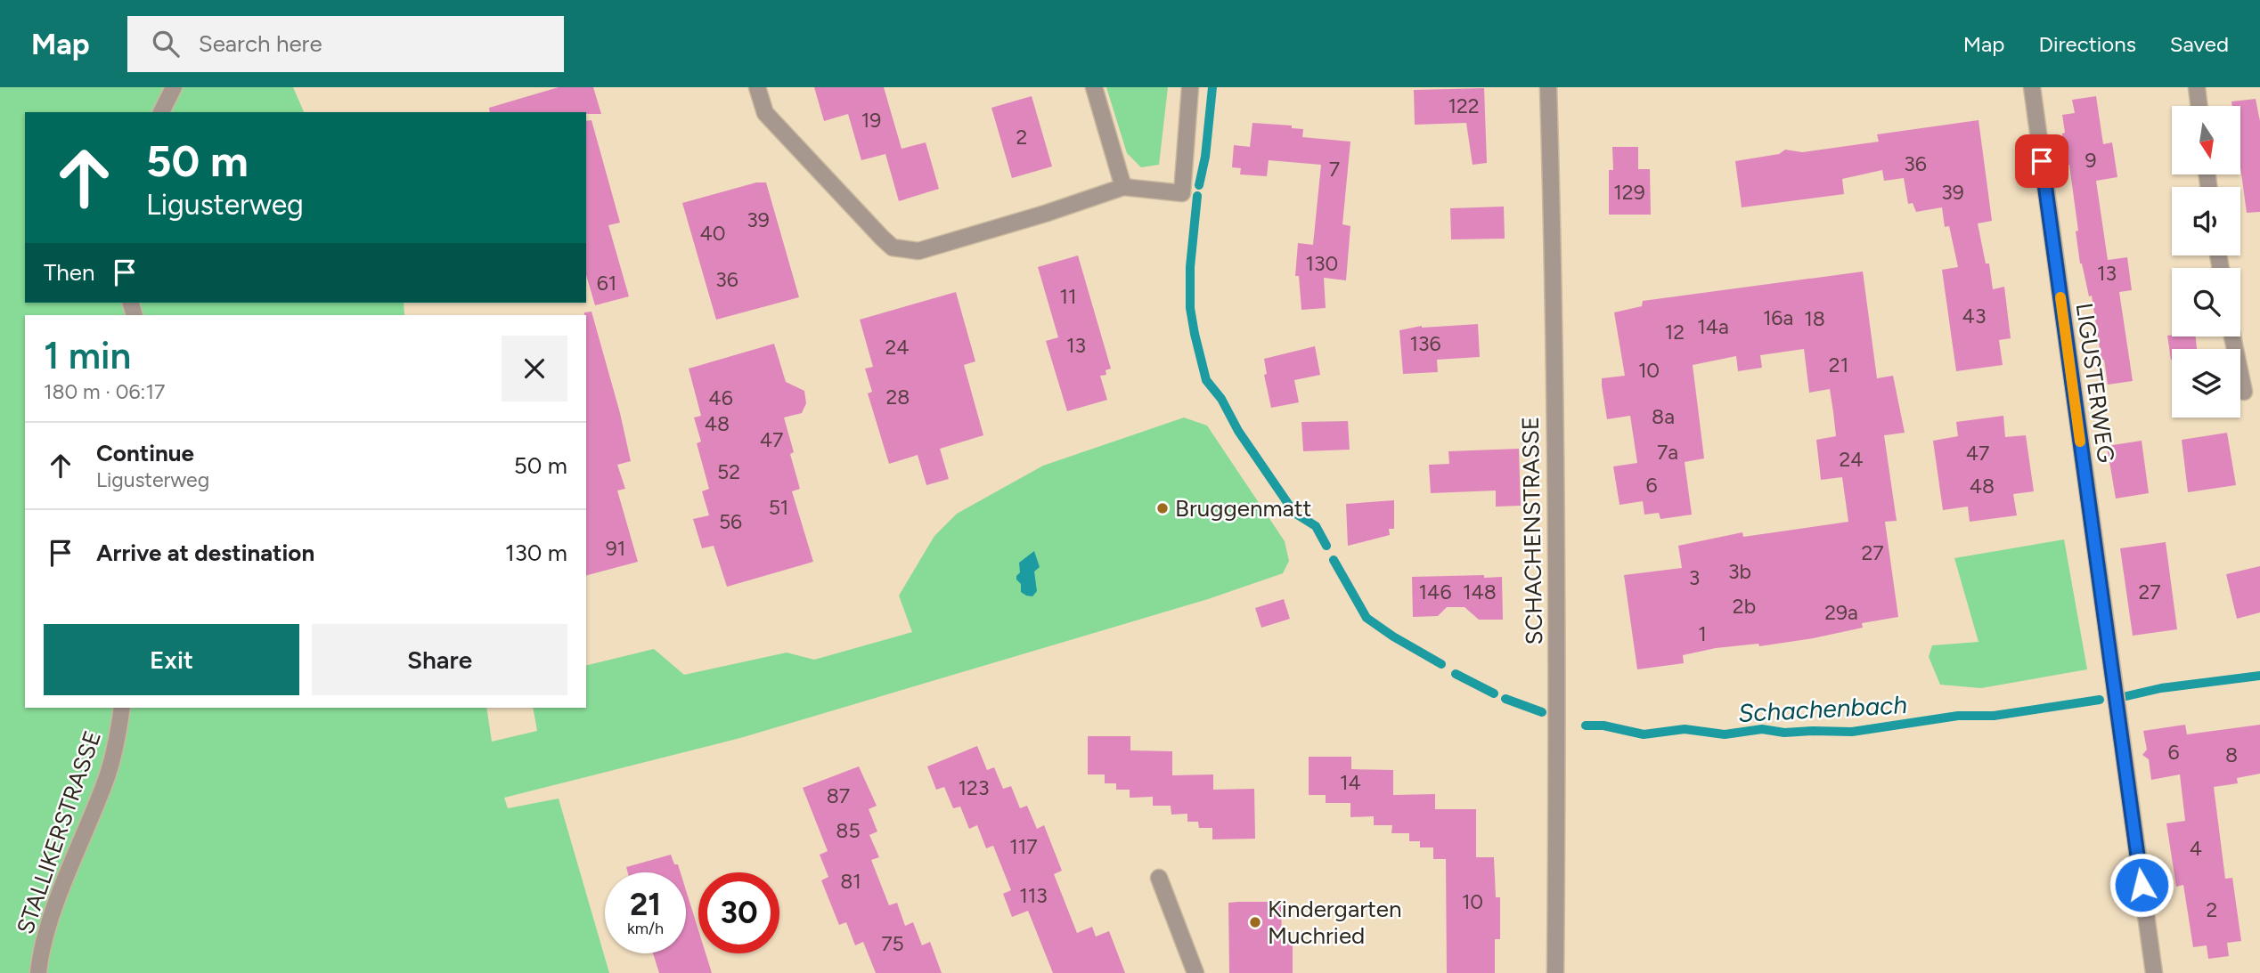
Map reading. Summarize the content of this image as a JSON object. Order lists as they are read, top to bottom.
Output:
{
  "streets": {
    "street": ["LIGUSTERWEG", "SCHACHENSTRASSE", "STALLIKERSTRASSE"]
  },
  "water": ["Schachenbach"],
  "places": ["Bruggenmatt", "Kindergarten Muchried"],
  "house_numbers": [
    "122",
    "19",
    "2",
    "9",
    "36",
    "7",
    "129",
    "39",
    "39",
    "40",
    "130",
    "13",
    "36",
    "61",
    "11",
    "43",
    "16a",
    "18",
    "14a",
    "12",
    "136",
    "13",
    "24",
    "21",
    "10",
    "28",
    "46",
    "8a",
    "48",
    "47",
    "7a",
    "47",
    "24",
    "52",
    "6",
    "48",
    "51",
    "56",
    "91",
    "27",
    "3b",
    "3",
    "146",
    "148",
    "27",
    "2b",
    "29a",
    "1",
    "6",
    "8",
    "14",
    "123",
    "87",
    "85",
    "117",
    "4",
    "81",
    "113",
    "10",
    "2",
    "75"
  ],
  "north": "bottom",
  "page": {
    "header": "Map",
    "search": "Search here",
    "nav": ["Map", "Directions", "Saved"],
    "turn": ["50 m", "Ligusterweg"],
    "then": "Then",
    "heading": ["1 min", "180 m · 06:17"],
    "list": [
      {
        "name": "Continue",
        "note": "Ligusterweg",
        "value": "50 m"
      },
      {
        "name": "Arrive at destination",
        "value": "130 m"
      }
    ],
    "buttons": ["Exit", "Share"],
    "speed": "21 km/h",
    "limit": "30"
  }
}
